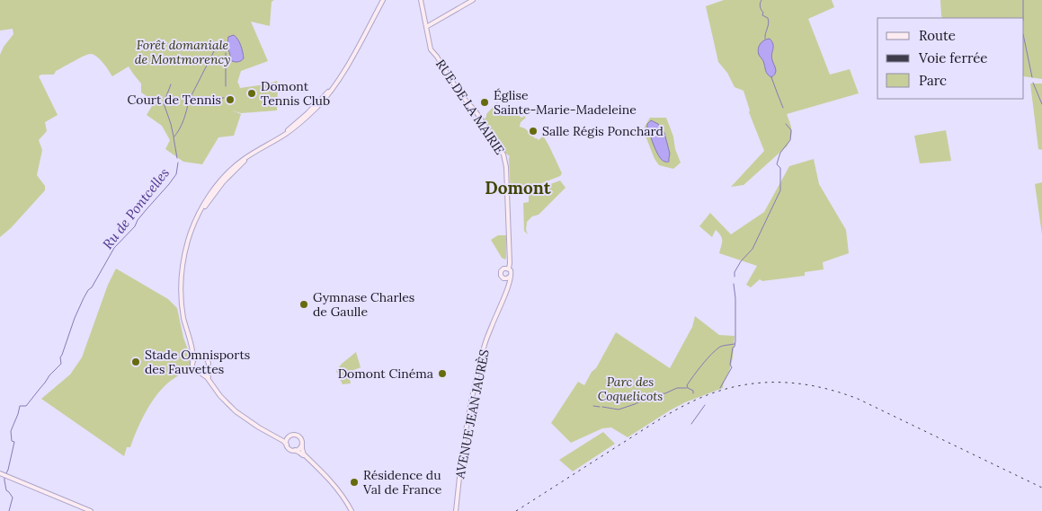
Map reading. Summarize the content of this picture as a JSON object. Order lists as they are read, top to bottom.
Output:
{
  "streets": {
    "main road": ["RUE DE LA MAIRIE", "AVENUE JEAN JAURÈS"]
  },
  "crossings": [
    ["RUE DE LA MAIRIE", "AVENUE JEAN JAURÈS"]
  ],
  "districts": ["Domont"],
  "water": ["Ru de Pontcelles"],
  "parks": ["Forêt domaniale de Montmorency", "Parc des Coquelicots"],
  "places": [
    "Domont Tennis Club",
    "Court de Tennis",
    "Église Sainte-Marie-Madeleine",
    "Salle Régis Ponchard",
    "Gymnase Charles de Gaulle",
    "Stade Omnisports des Fauvettes",
    "Domont Cinéma",
    "Résidence du Val de France"
  ],
  "legend": ["Route", "Voie ferrée", "Parc"]
}
